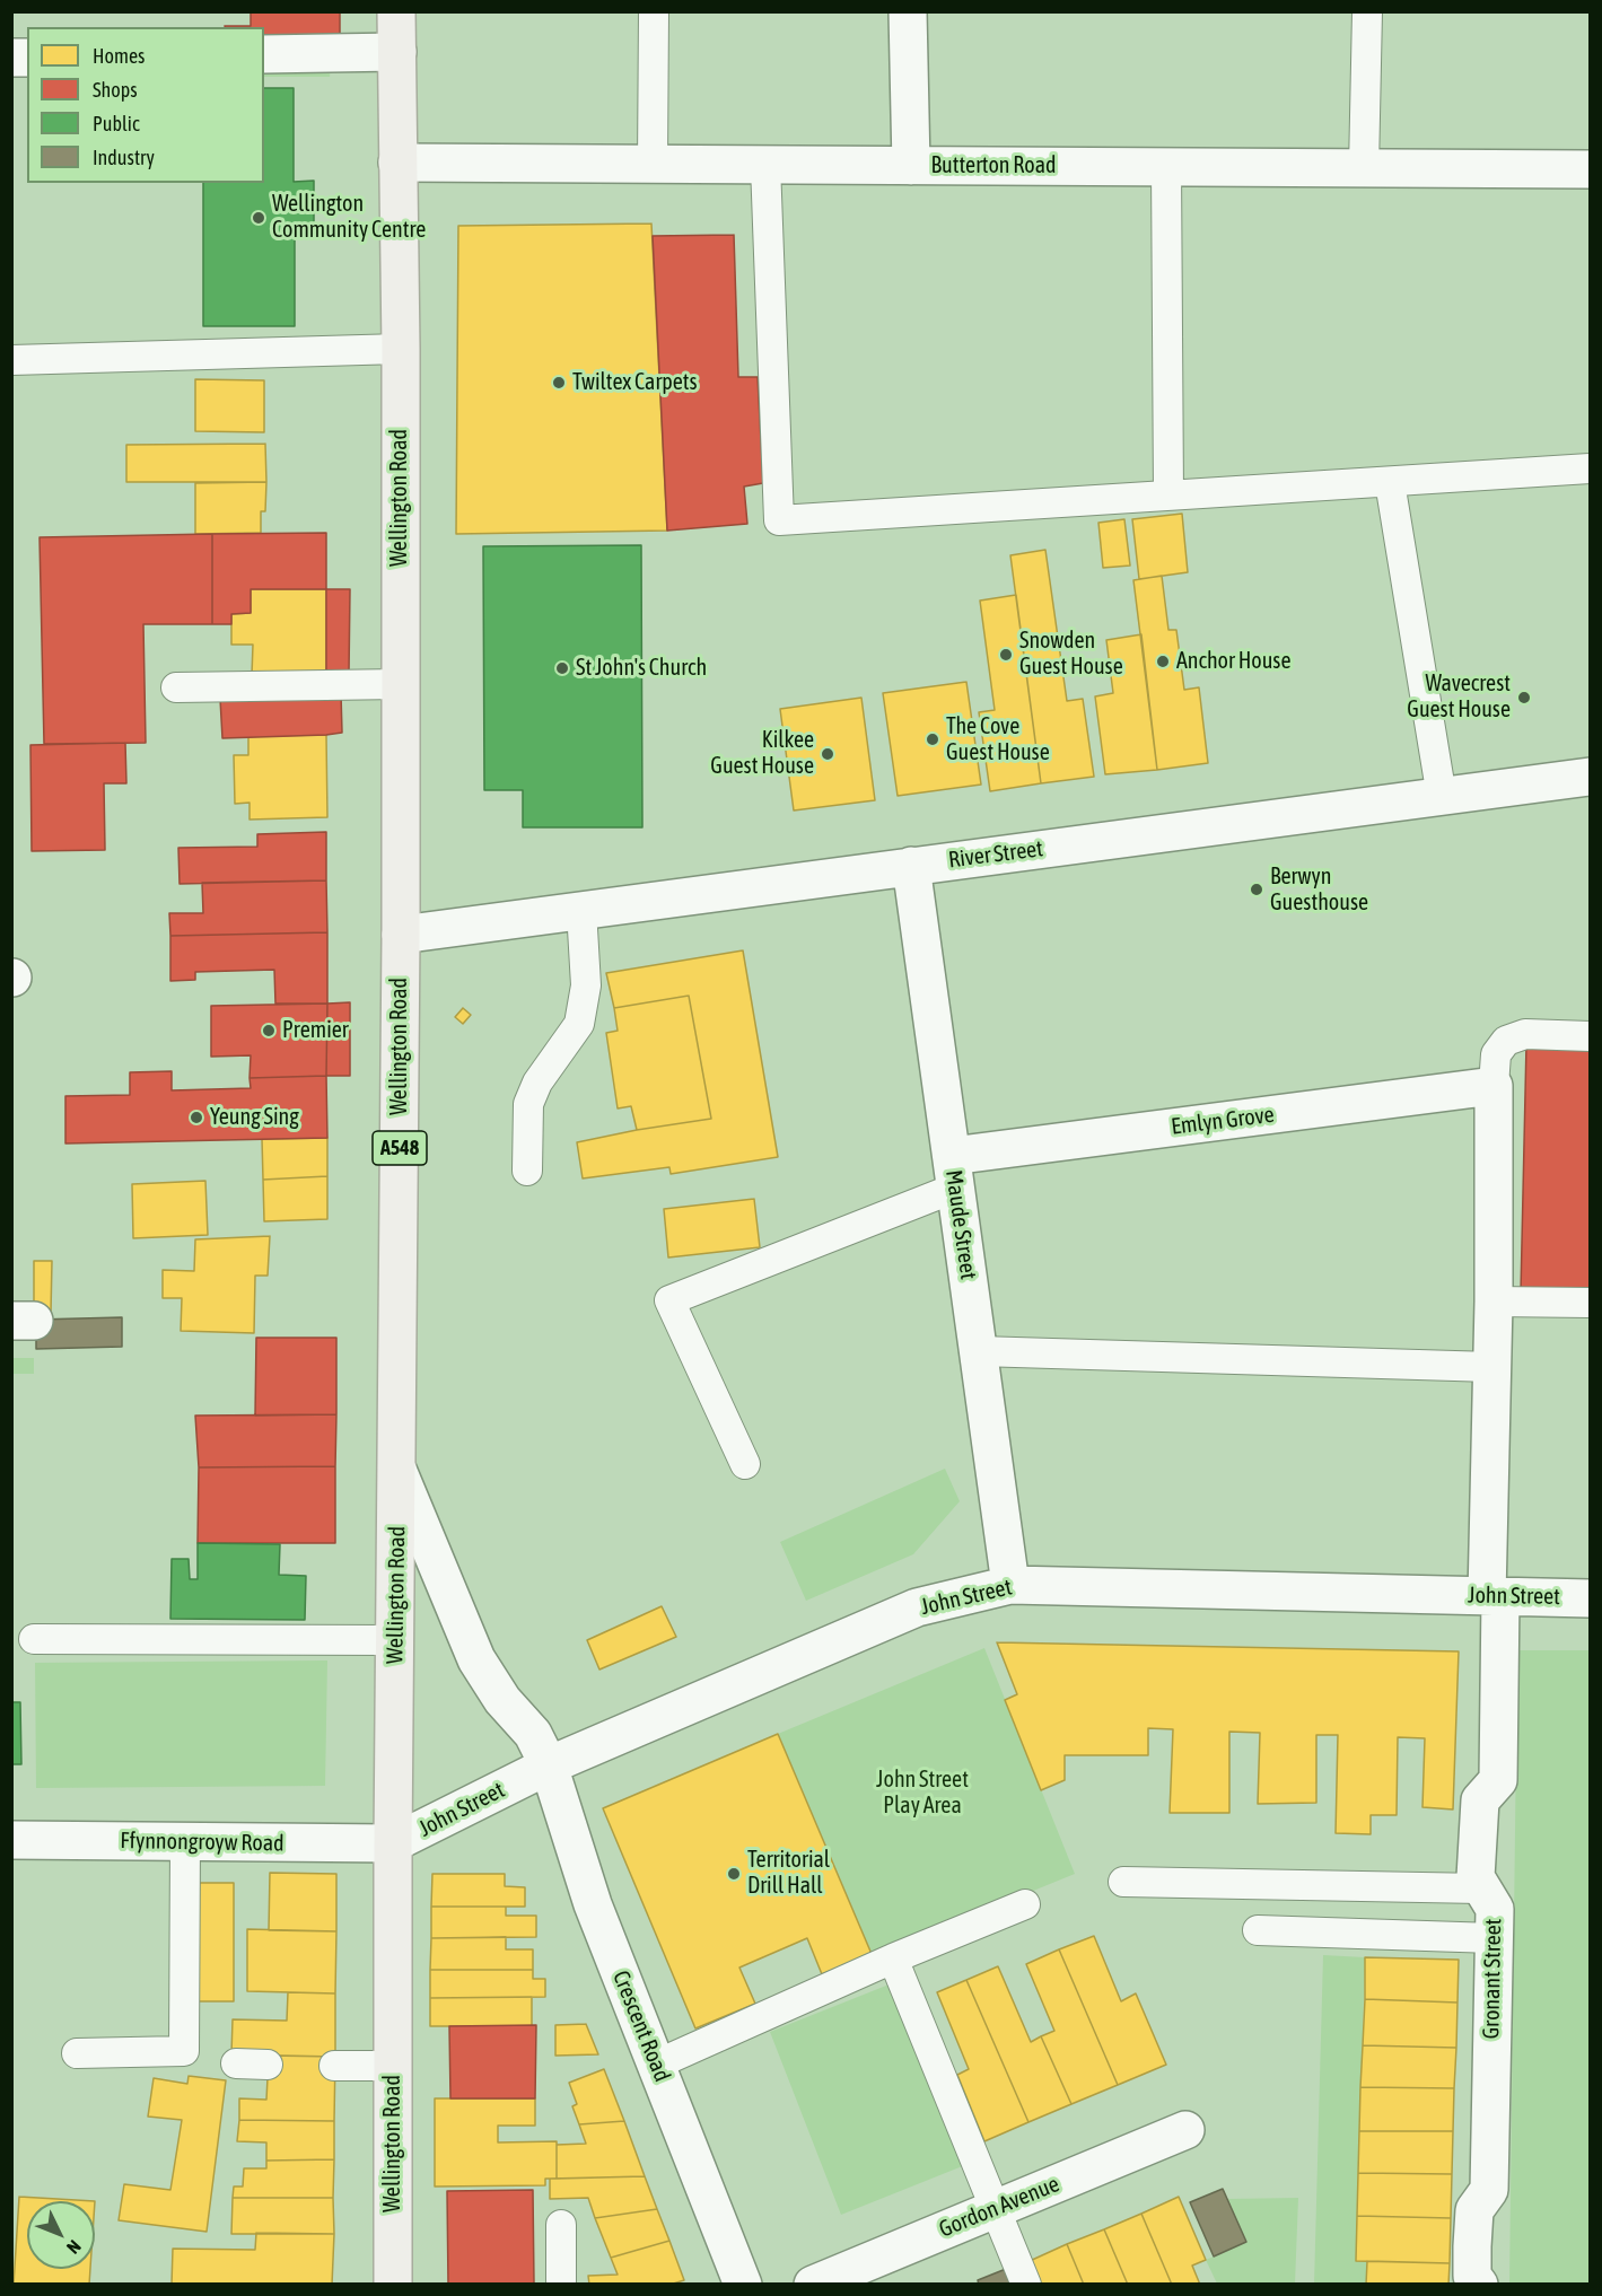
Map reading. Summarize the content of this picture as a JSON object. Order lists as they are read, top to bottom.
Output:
{
  "streets": {
    "main road": ["Wellington Road", "A548"],
    "street": [
      "Butterton Road",
      "River Street",
      "Emlyn Grove",
      "Maude Street",
      "John Street",
      "Ffynnongroyw Road",
      "Gronant Street",
      "Crescent Road",
      "Gordon Avenue"
    ]
  },
  "crossings": [
    ["Butterton Road", "Wellington Road"],
    ["Wellington Road", "River Street"],
    ["Wellington Road", "John Street"],
    ["Wellington Road", "Ffynnongroyw Road"],
    ["Wellington Road", "Crescent Road"],
    ["River Street", "Maude Street"],
    ["Emlyn Grove", "Maude Street"],
    ["Emlyn Grove", "Gronant Street"],
    ["Maude Street", "John Street"],
    ["John Street", "Ffynnongroyw Road"],
    ["John Street", "Gronant Street"],
    ["John Street", "Crescent Road"]
  ],
  "parks": ["John Street Play Area"],
  "places": [
    "Wellington Community Centre",
    "Twiltex Carpets",
    "Snowden Guest House",
    "Anchor House",
    "St John's Church",
    "Wavecrest Guest House",
    "The Cove Guest House",
    "Kilkee Guest House",
    "Berwyn Guesthouse",
    "Premier",
    "Yeung Sing",
    "Territorial Drill Hall"
  ],
  "legend": [
    "Homes",
    "Shops",
    "Public",
    "Industry"
  ],
  "north": "bottom right"
}
